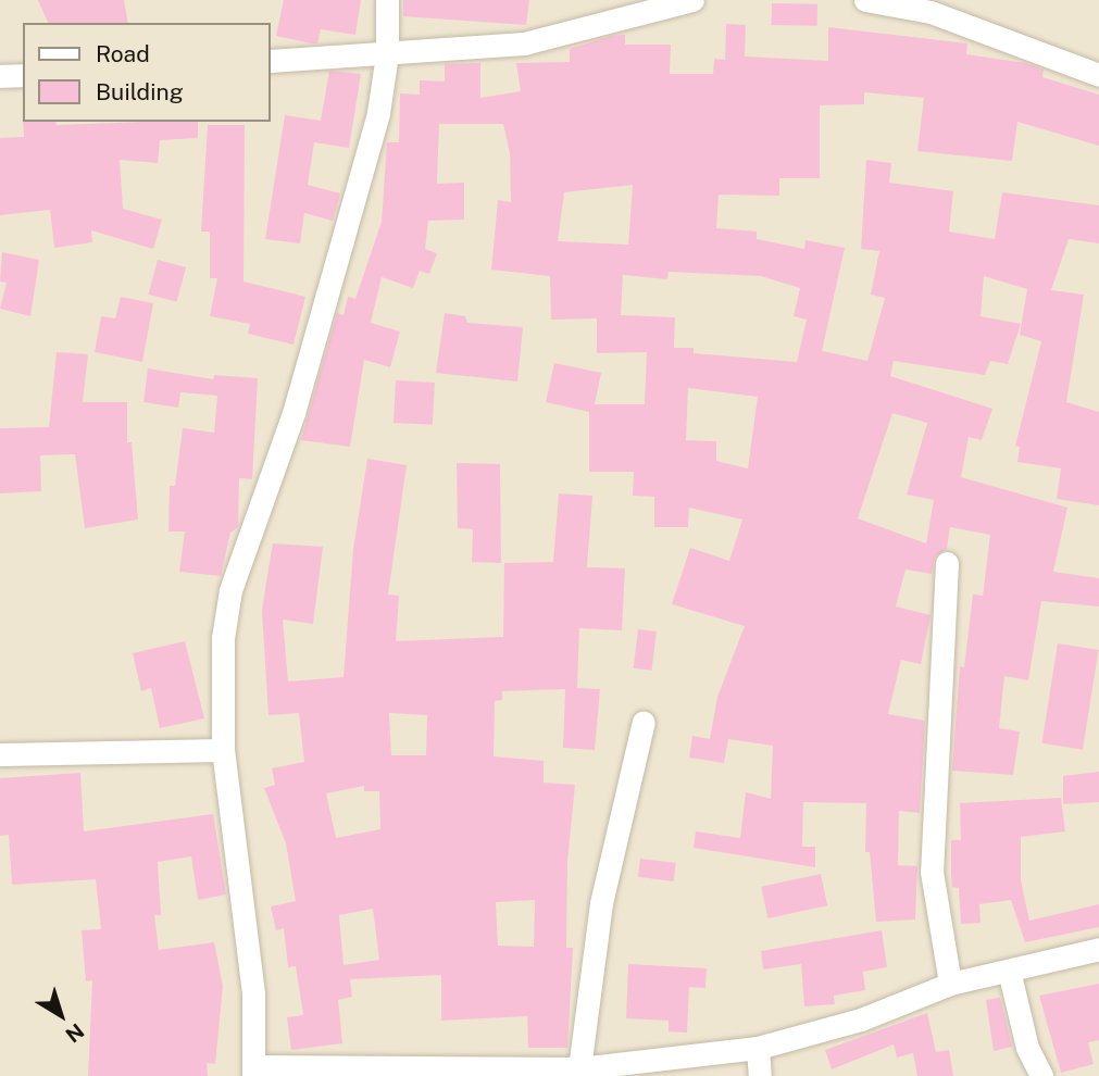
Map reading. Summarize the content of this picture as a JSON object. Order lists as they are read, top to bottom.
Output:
{
  "legend": ["Road", "Building"],
  "north": "bottom right"
}
